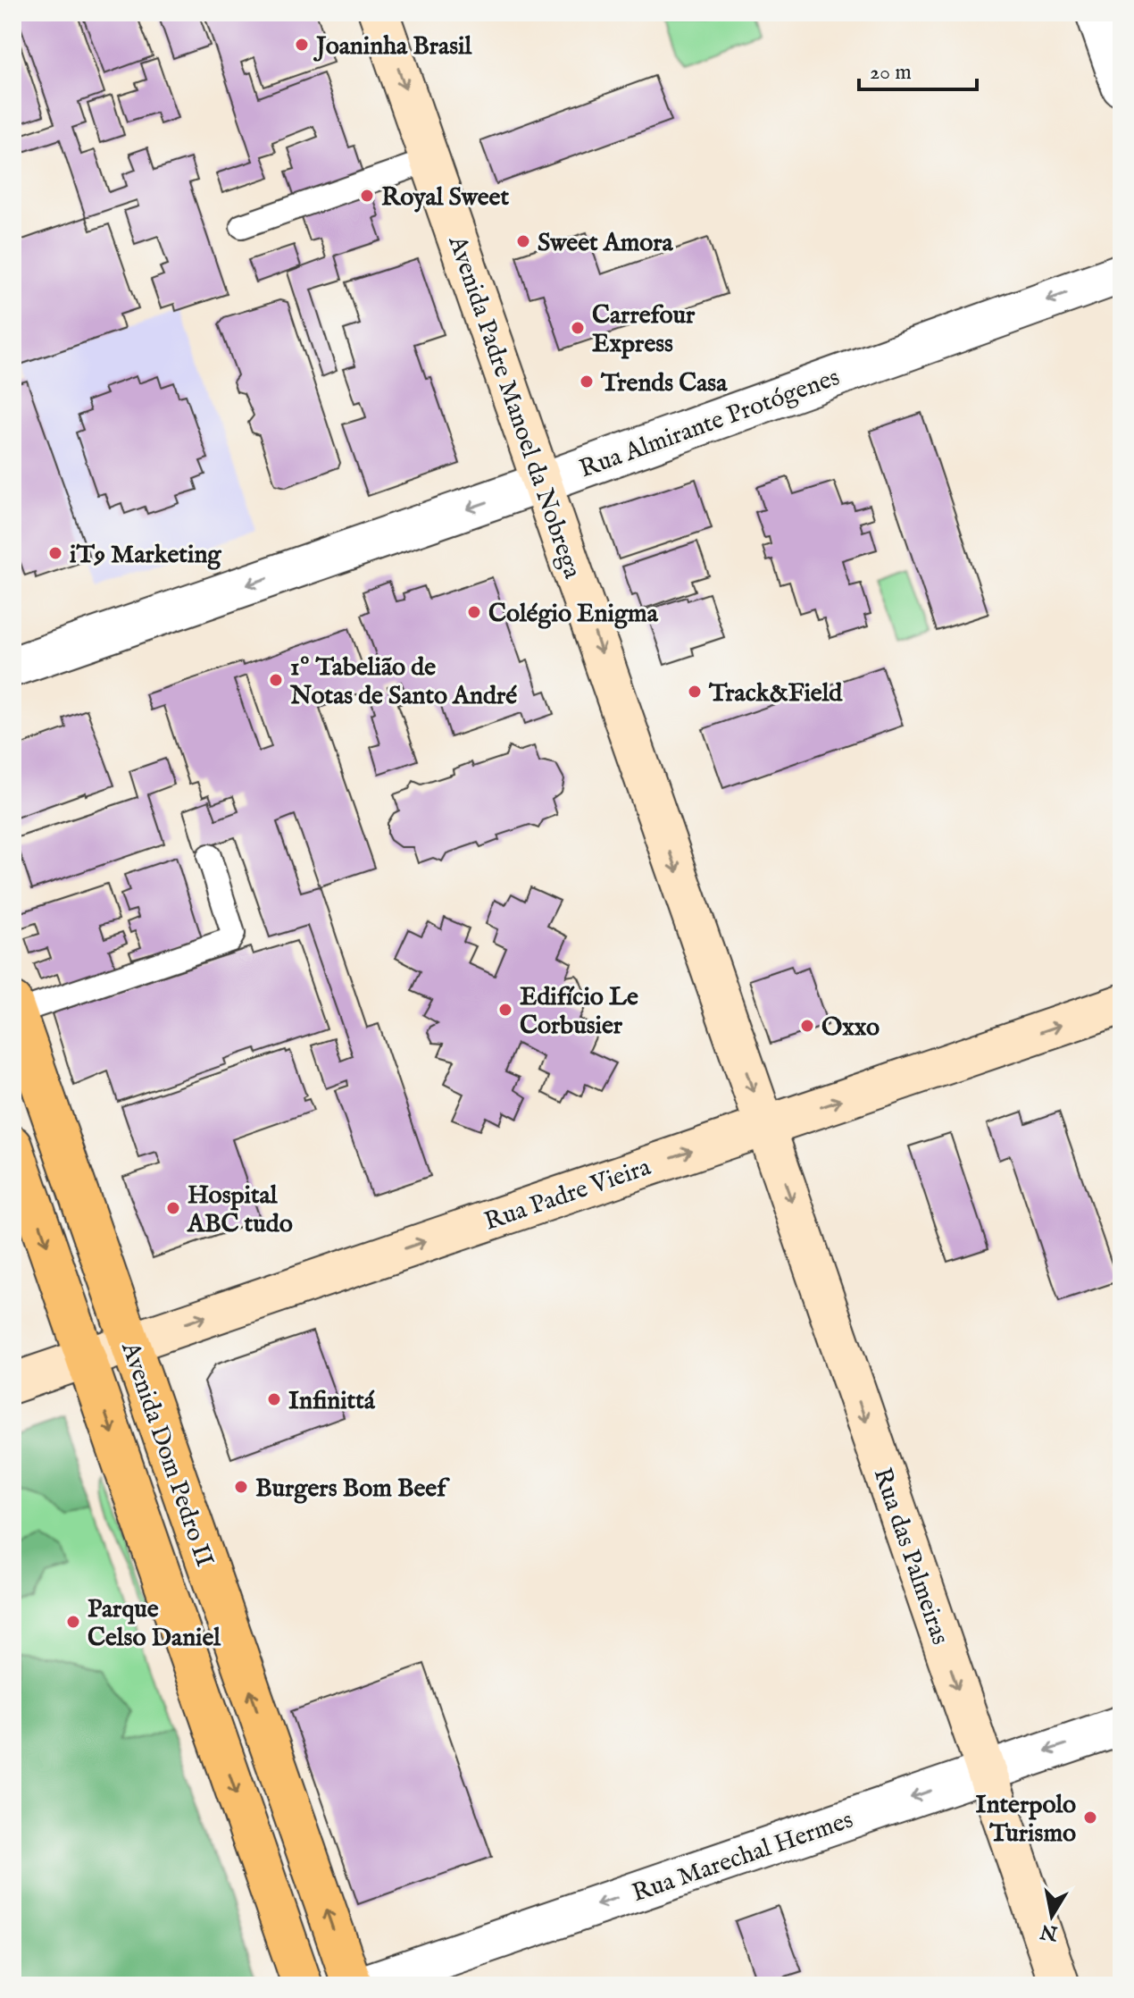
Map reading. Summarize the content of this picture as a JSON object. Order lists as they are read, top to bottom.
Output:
{
  "streets": {
    "main road": [
      "Avenida Padre Manoel da Nobrega",
      "Rua Padre Vieira",
      "Avenida Dom Pedro II",
      "Rua das Palmeiras"
    ],
    "street": ["Rua Almirante Protógenes", "Rua Marechal Hermes"]
  },
  "crossings": [
    ["Avenida Padre Manoel da Nobrega", "Rua Almirante Protógenes"],
    ["Avenida Padre Manoel da Nobrega", "Rua Padre Vieira"],
    ["Avenida Padre Manoel da Nobrega", "Rua das Palmeiras"],
    ["Rua Padre Vieira", "Avenida Dom Pedro II"],
    ["Rua Padre Vieira", "Rua das Palmeiras"],
    ["Rua das Palmeiras", "Rua Marechal Hermes"]
  ],
  "one_way": [
    "Avenida Padre Manoel da Nobrega",
    "Rua Almirante Protógenes",
    "Rua Padre Vieira",
    "Rua das Palmeiras",
    "Rua Marechal Hermes"
  ],
  "places": [
    "Joaninha Brasil",
    "Royal Sweet",
    "Sweet Amora",
    "Carrefour Express",
    "Trends Casa",
    "iT9 Marketing",
    "Colégio Enigma",
    "1º Tabelião de Notas de Santo André",
    "Track&Field",
    "Edifício Le Corbusier",
    "Oxxo",
    "Hospital ABC tudo",
    "Infinittá",
    "Burgers Bom Beef",
    "Parque Celso Daniel",
    "Interpolo Turismo"
  ],
  "scale_bar": "20 m",
  "north": "bottom"
}
